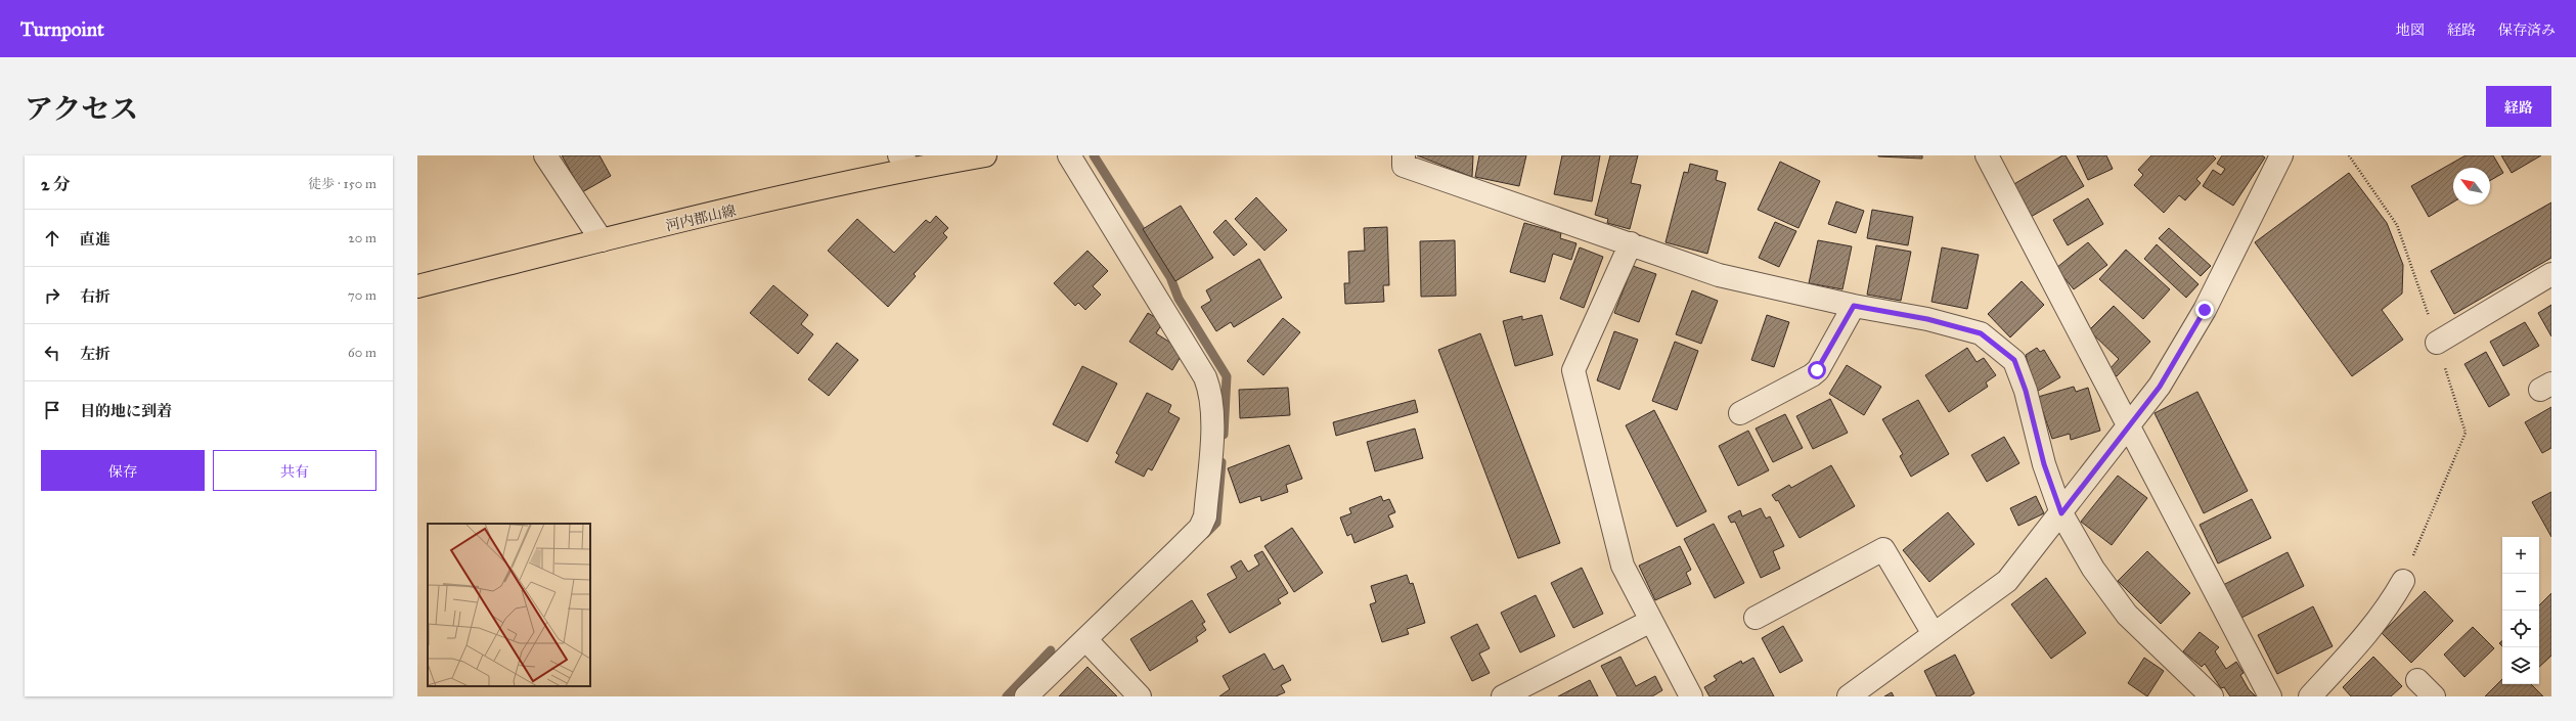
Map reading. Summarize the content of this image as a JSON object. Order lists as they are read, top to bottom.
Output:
{
  "streets": {
    "main road": ["河内郡山線"]
  },
  "north": "top left",
  "page": {
    "header": "Turnpoint",
    "nav": ["地図", "経路", "保存済み"],
    "title": "アクセス",
    "buttons": [
      "経路",
      ["保存", "共有"]
    ],
    "heading": ["2 分", "徒歩 · 150 m"],
    "list": [
      ["直進", "20 m"],
      ["右折", "70 m"],
      ["左折", "60 m"],
      "目的地に到着"
    ],
    "map_buttons": ["+", "−"]
  }
}
